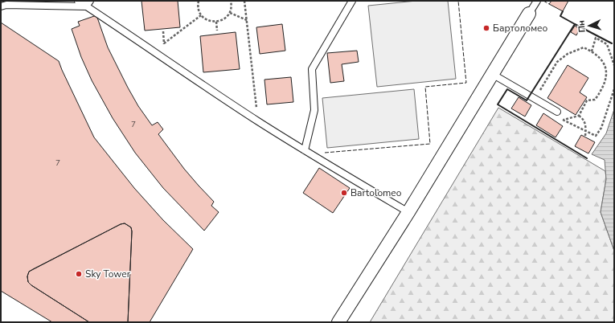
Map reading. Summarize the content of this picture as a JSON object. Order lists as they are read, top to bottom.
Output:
{
  "places": ["Бартоломео", "Bartolomeo", "Sky Tower"],
  "house_numbers": ["7", "7"],
  "north": "left"
}
